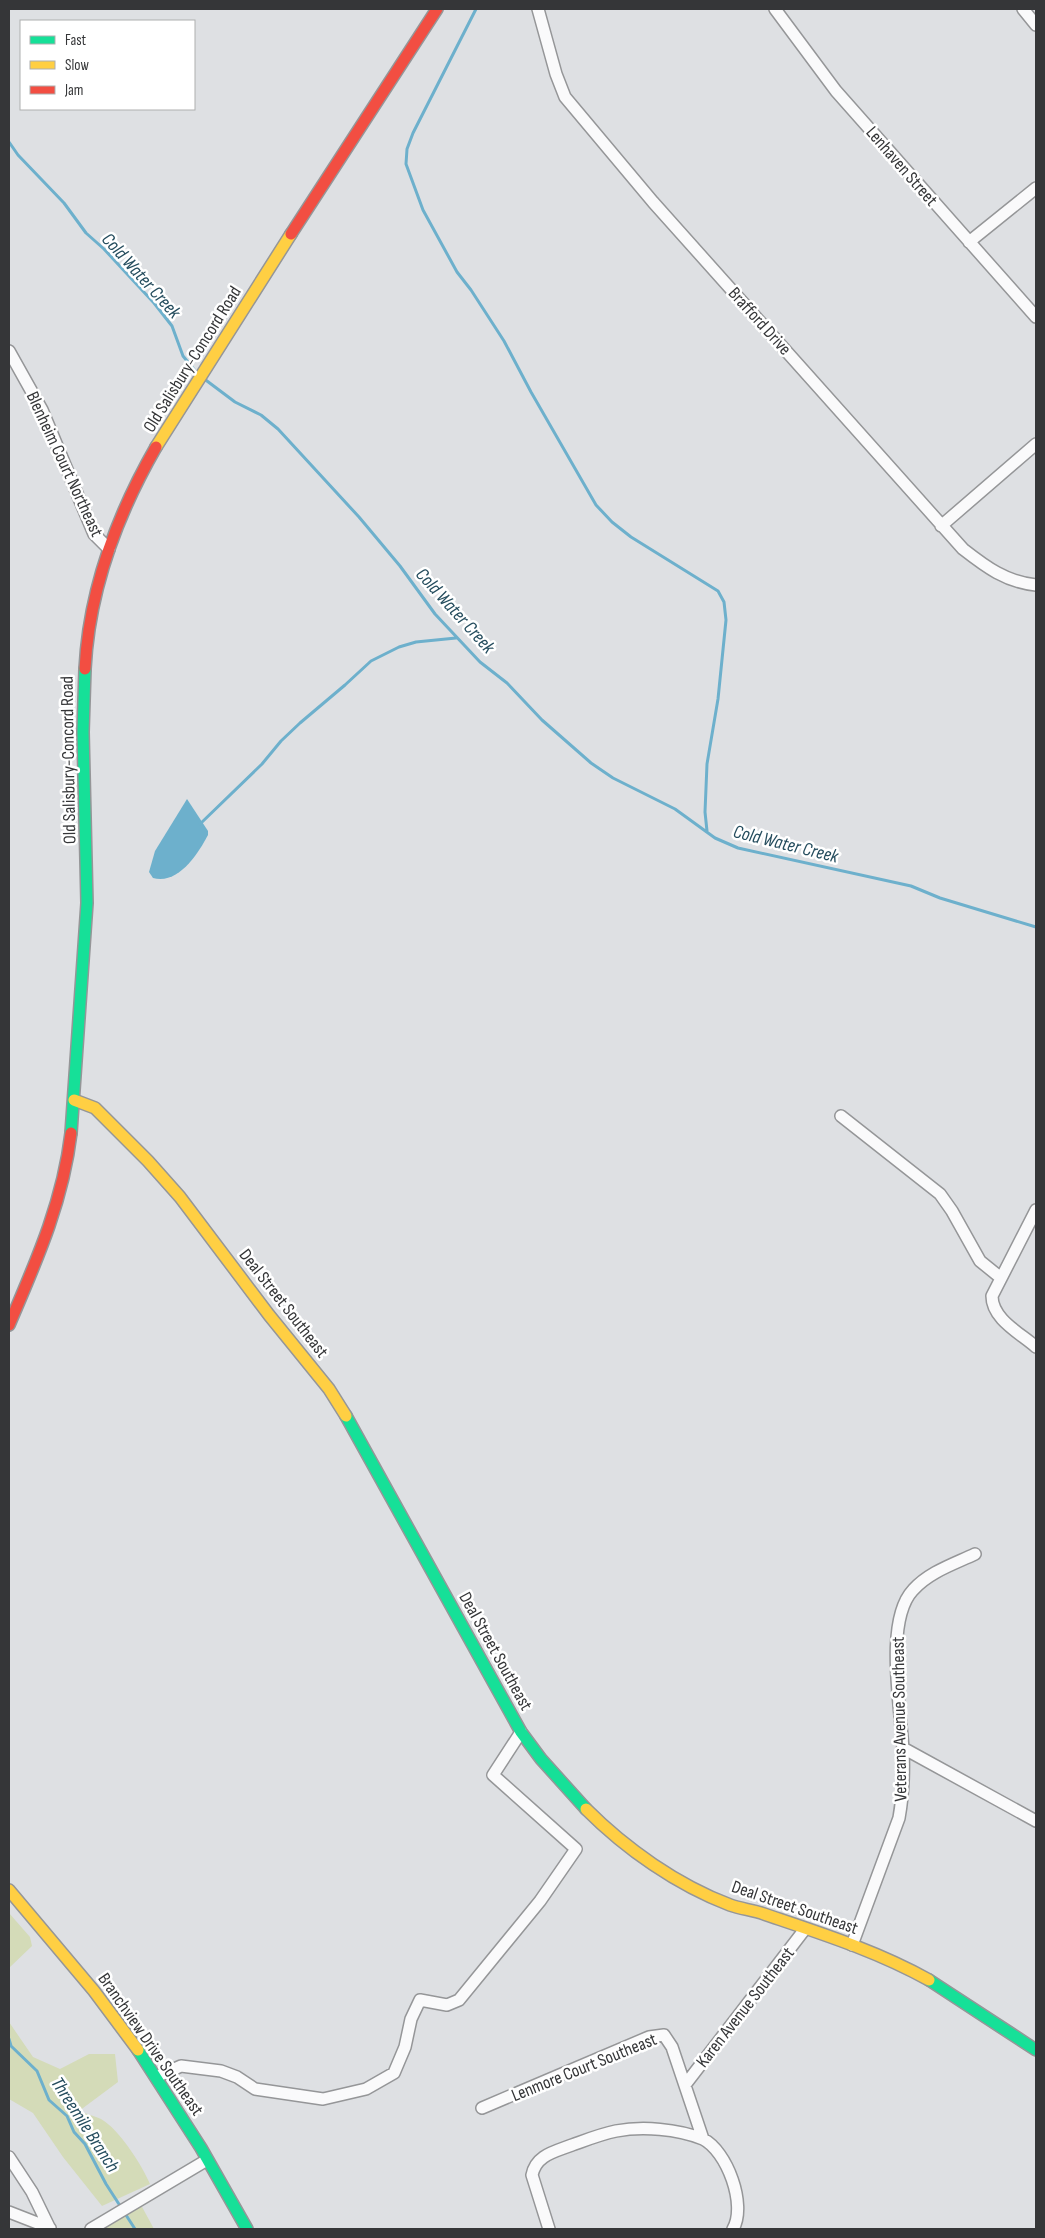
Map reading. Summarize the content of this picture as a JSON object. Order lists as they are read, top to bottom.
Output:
{
  "streets": {
    "main road": ["Old Salisbury-Concord Road", "Deal Street Southeast", "Branchview Drive Southeast"],
    "street": [
      "Lenhaven Street",
      "Brafford Drive",
      "Blenheim Court Northeast",
      "Veterans Avenue Southeast",
      "Karen Avenue Southeast",
      "Lenmore Court Southeast"
    ]
  },
  "crossings": [
    ["Old Salisbury-Concord Road", "Blenheim Court Northeast"],
    ["Old Salisbury-Concord Road", "Deal Street Southeast"],
    ["Deal Street Southeast", "Veterans Avenue Southeast"],
    ["Deal Street Southeast", "Karen Avenue Southeast"],
    ["Karen Avenue Southeast", "Lenmore Court Southeast"]
  ],
  "water": ["Cold Water Creek", "Threemile Branch"],
  "legend": ["Fast", "Slow", "Jam"]
}
